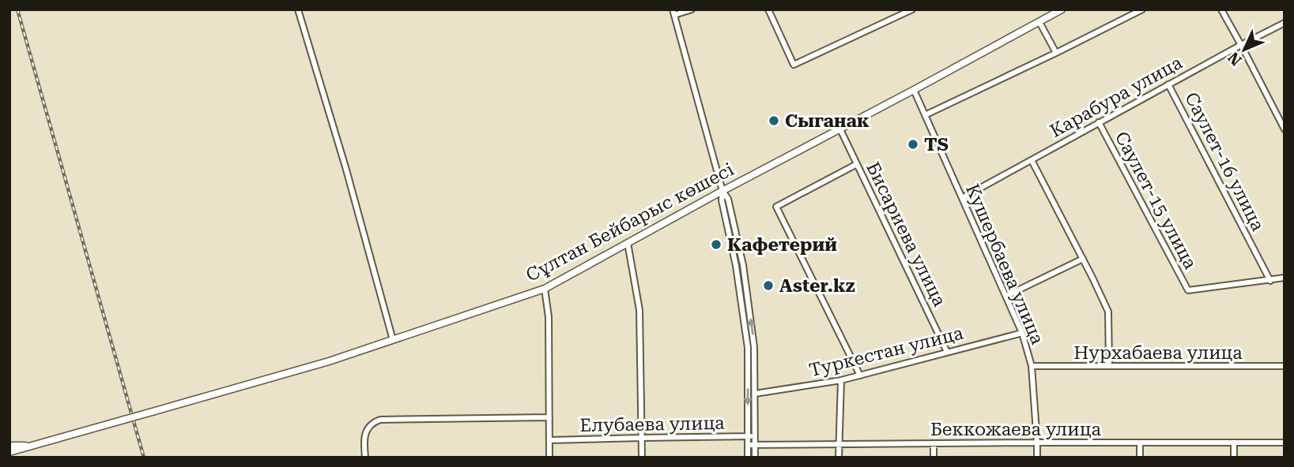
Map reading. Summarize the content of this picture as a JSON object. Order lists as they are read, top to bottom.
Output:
{
  "streets": {
    "main road": ["Сұлтан Бейбарыс көшесі"],
    "street": [
      "Карабура улица",
      "Саулет-16 улица",
      "Саулет-15 улица",
      "Бисариева улица",
      "Кушербаева улица",
      "Туркестан улица",
      "Нурхабаева улица",
      "Елубаева улица",
      "Беккожаева улица"
    ]
  },
  "crossings": [
    ["Карабура улица", "Саулет-16 улица"],
    ["Карабура улица", "Саулет-15 улица"],
    ["Карабура улица", "Кушербаева улица"],
    ["Саулет-16 улица", "Саулет-15 улица"],
    ["Сұлтан Бейбарыс көшесі", "Бисариева улица"],
    ["Сұлтан Бейбарыс көшесі", "Кушербаева улица"],
    ["Бисариева улица", "Туркестан улица"],
    ["Кушербаева улица", "Туркестан улица"],
    ["Кушербаева улица", "Нурхабаева улица"],
    ["Кушербаева улица", "Беккожаева улица"]
  ],
  "places": [
    "Сыганак",
    "TS",
    "Кафетерий",
    "Aster.kz"
  ],
  "north": "bottom left"
}
